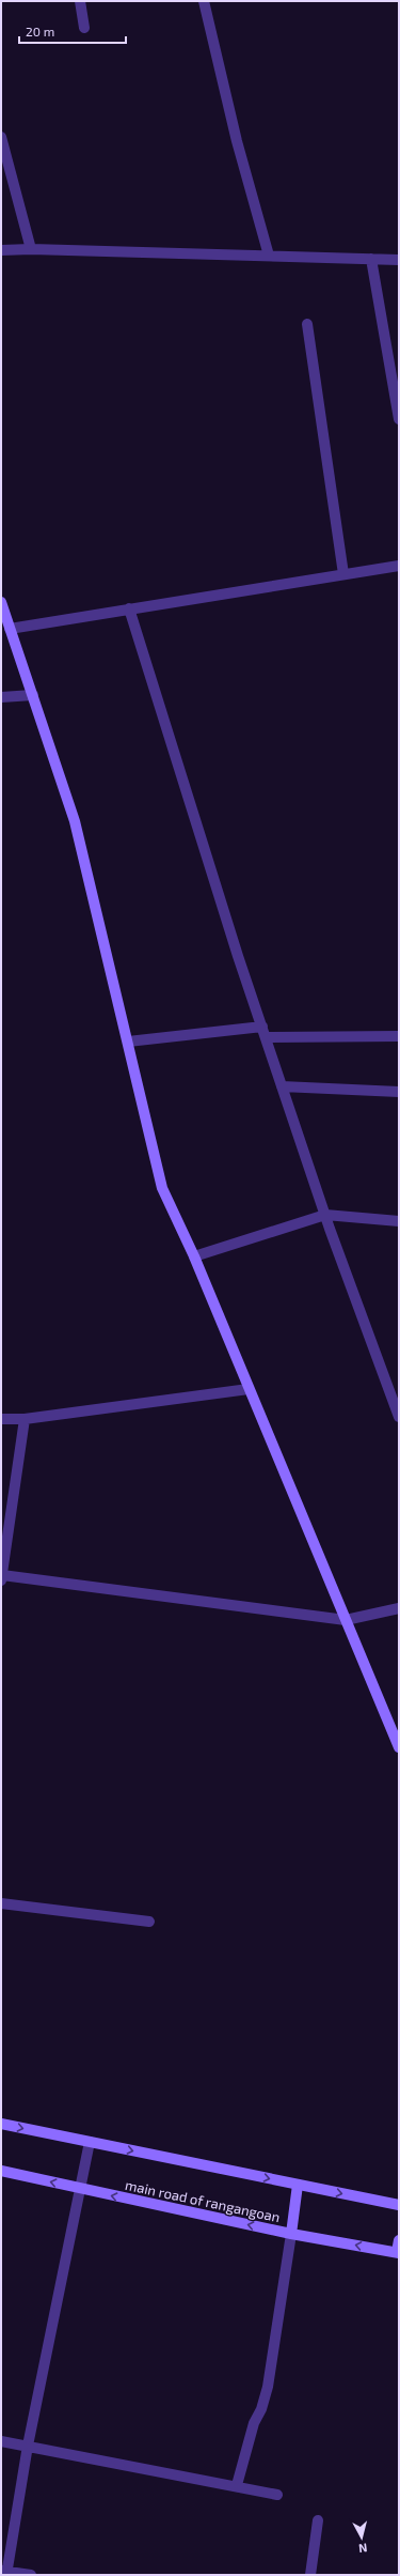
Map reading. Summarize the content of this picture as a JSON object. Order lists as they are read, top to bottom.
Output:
{
  "streets": {
    "street": ["main road of rangangoan"]
  },
  "scale_bar": "20 m",
  "north": "bottom"
}
